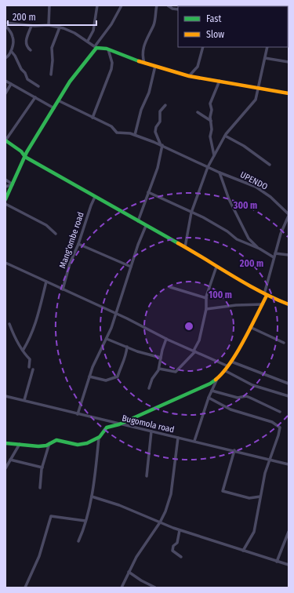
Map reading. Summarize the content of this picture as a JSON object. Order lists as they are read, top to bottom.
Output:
{
  "streets": {
    "street": ["UPENDO", "Mang'ombe road", "Bugomola road"]
  },
  "legend": ["Fast", "Slow"],
  "scale_bar": "200 m",
  "rings": ["300 m", "200 m", "100 m"]
}
